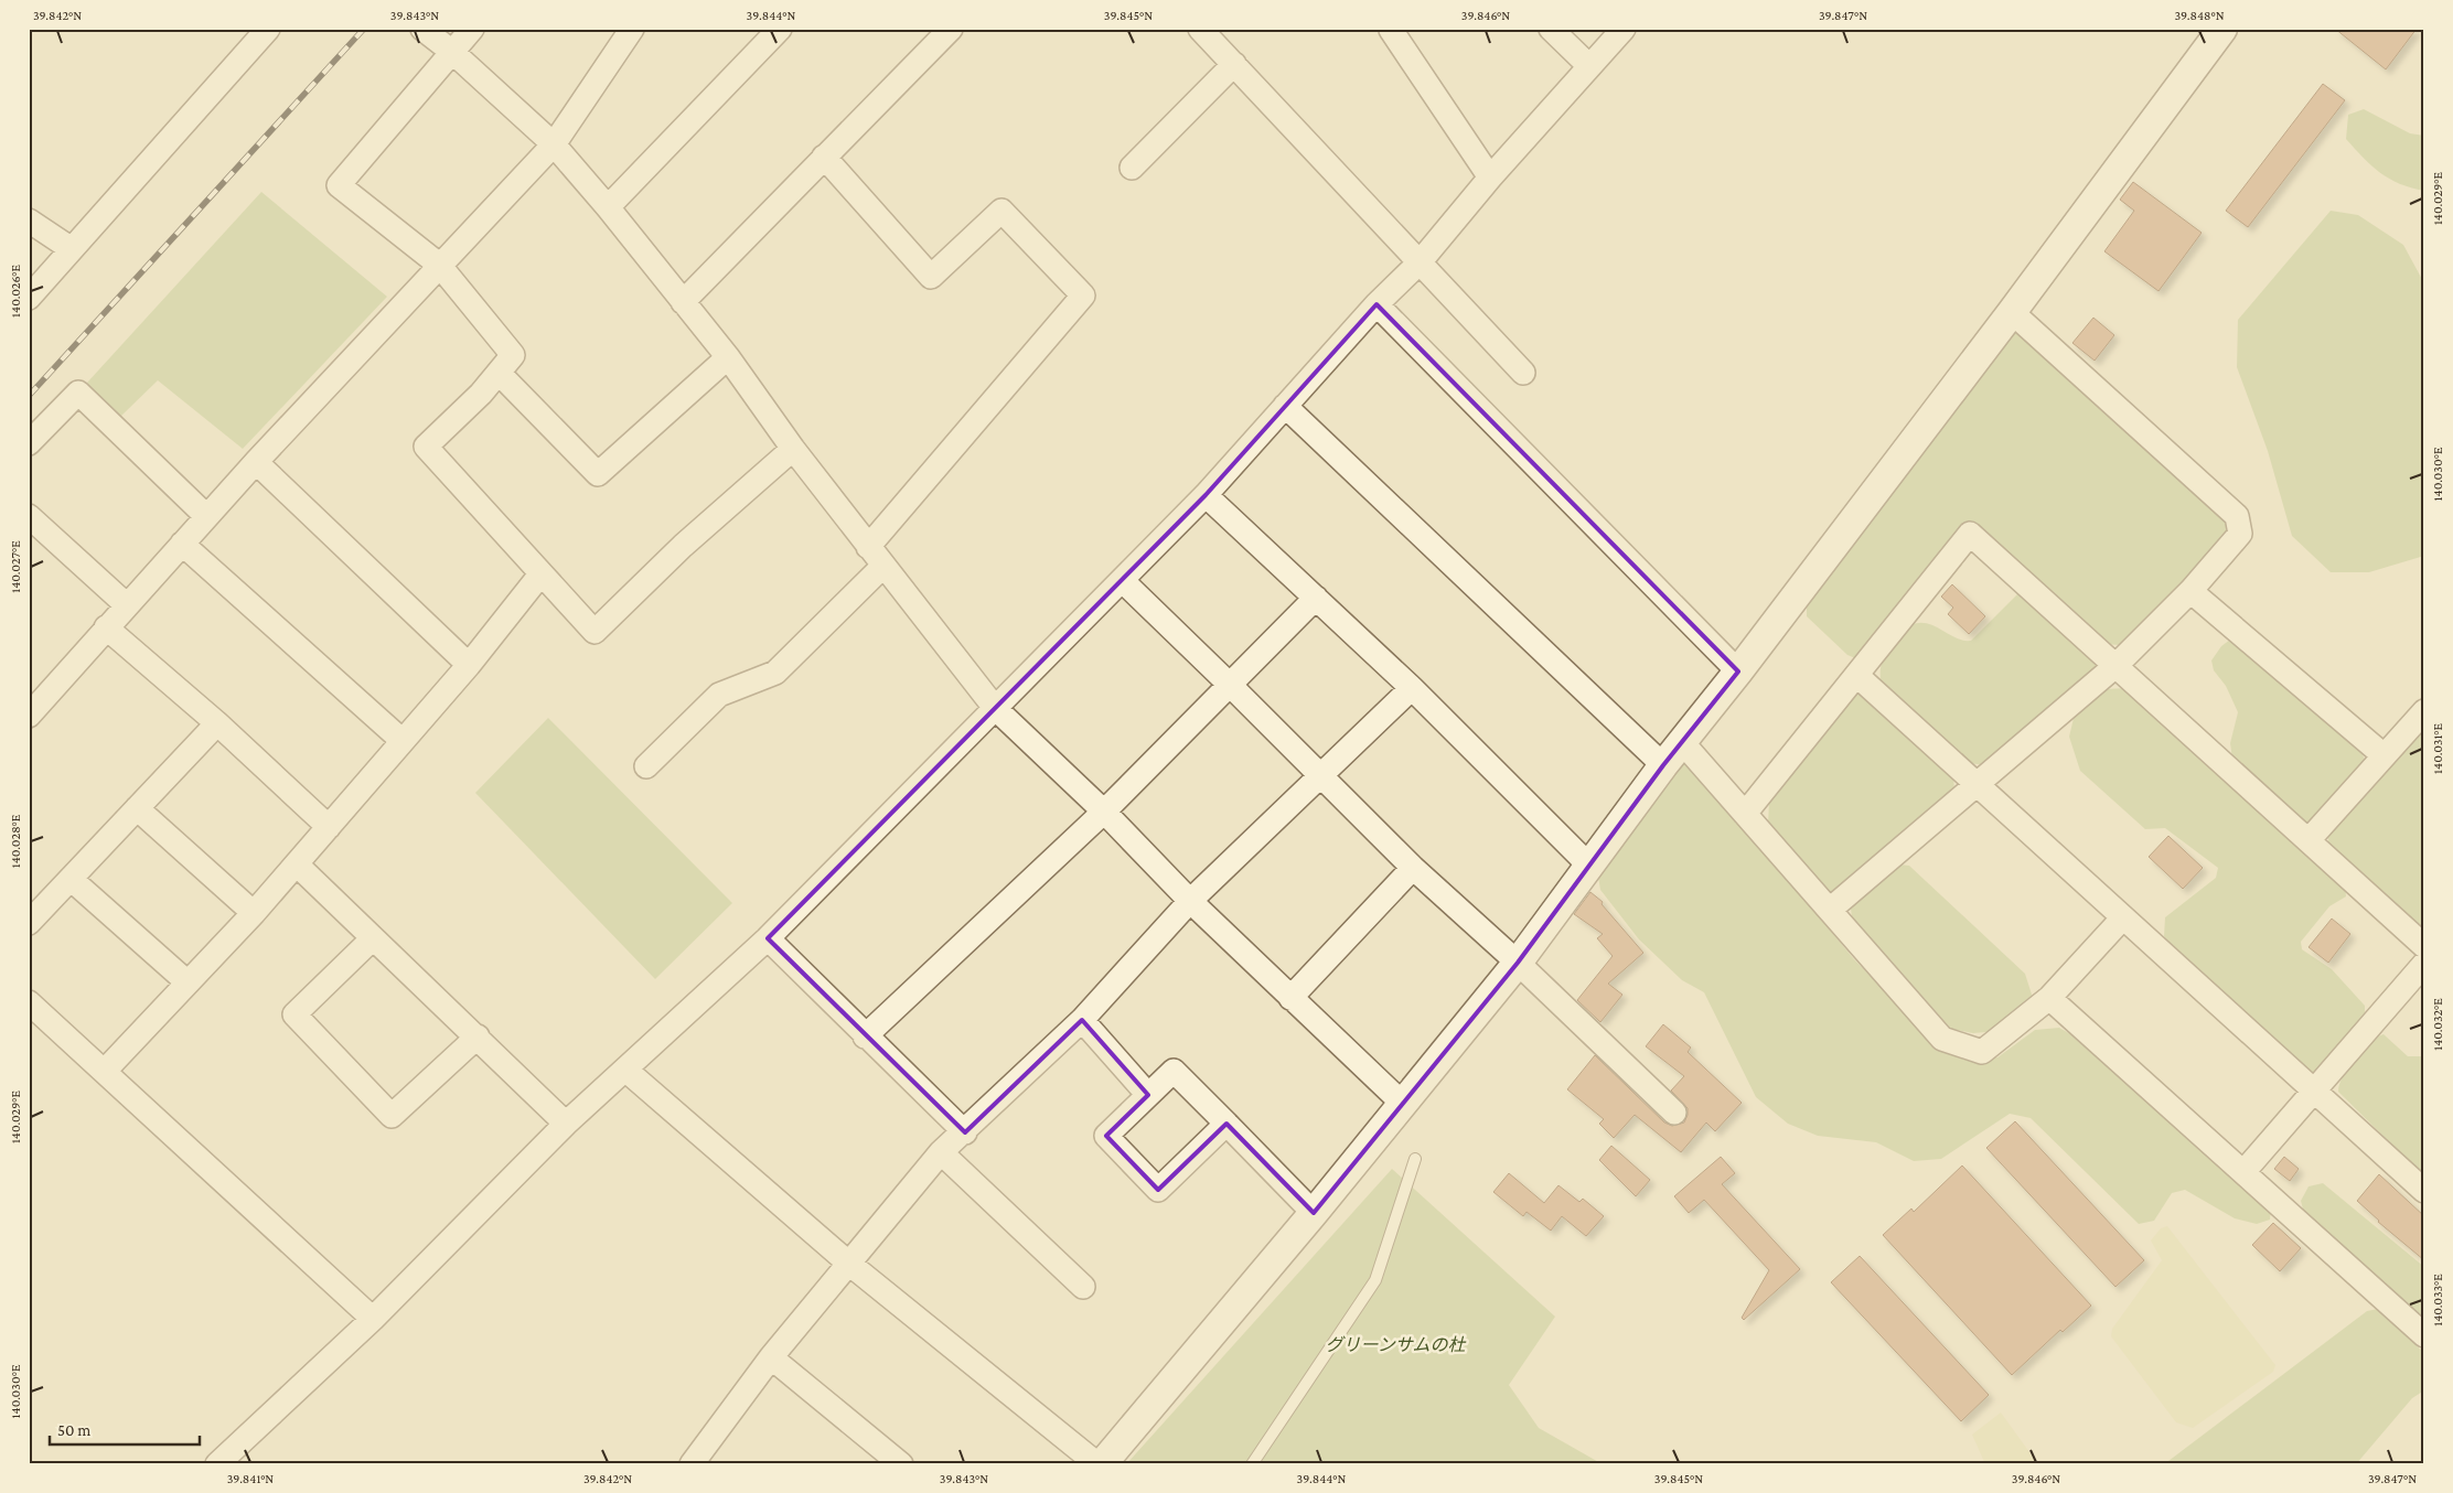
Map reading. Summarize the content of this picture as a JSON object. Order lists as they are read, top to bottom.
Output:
{
  "parks": ["グリーンサムの杜"],
  "scale_bar": "50 m",
  "coordinates": [
    "39.842°N",
    "39.843°N",
    "39.844°N",
    "39.845°N",
    "39.846°N",
    "39.847°N",
    "39.848°N",
    "140.029°E",
    "140.026°E",
    "140.030°E",
    "140.027°E",
    "140.031°E",
    "140.028°E",
    "140.032°E",
    "140.033°E",
    "39.841°N"
  ]
}
